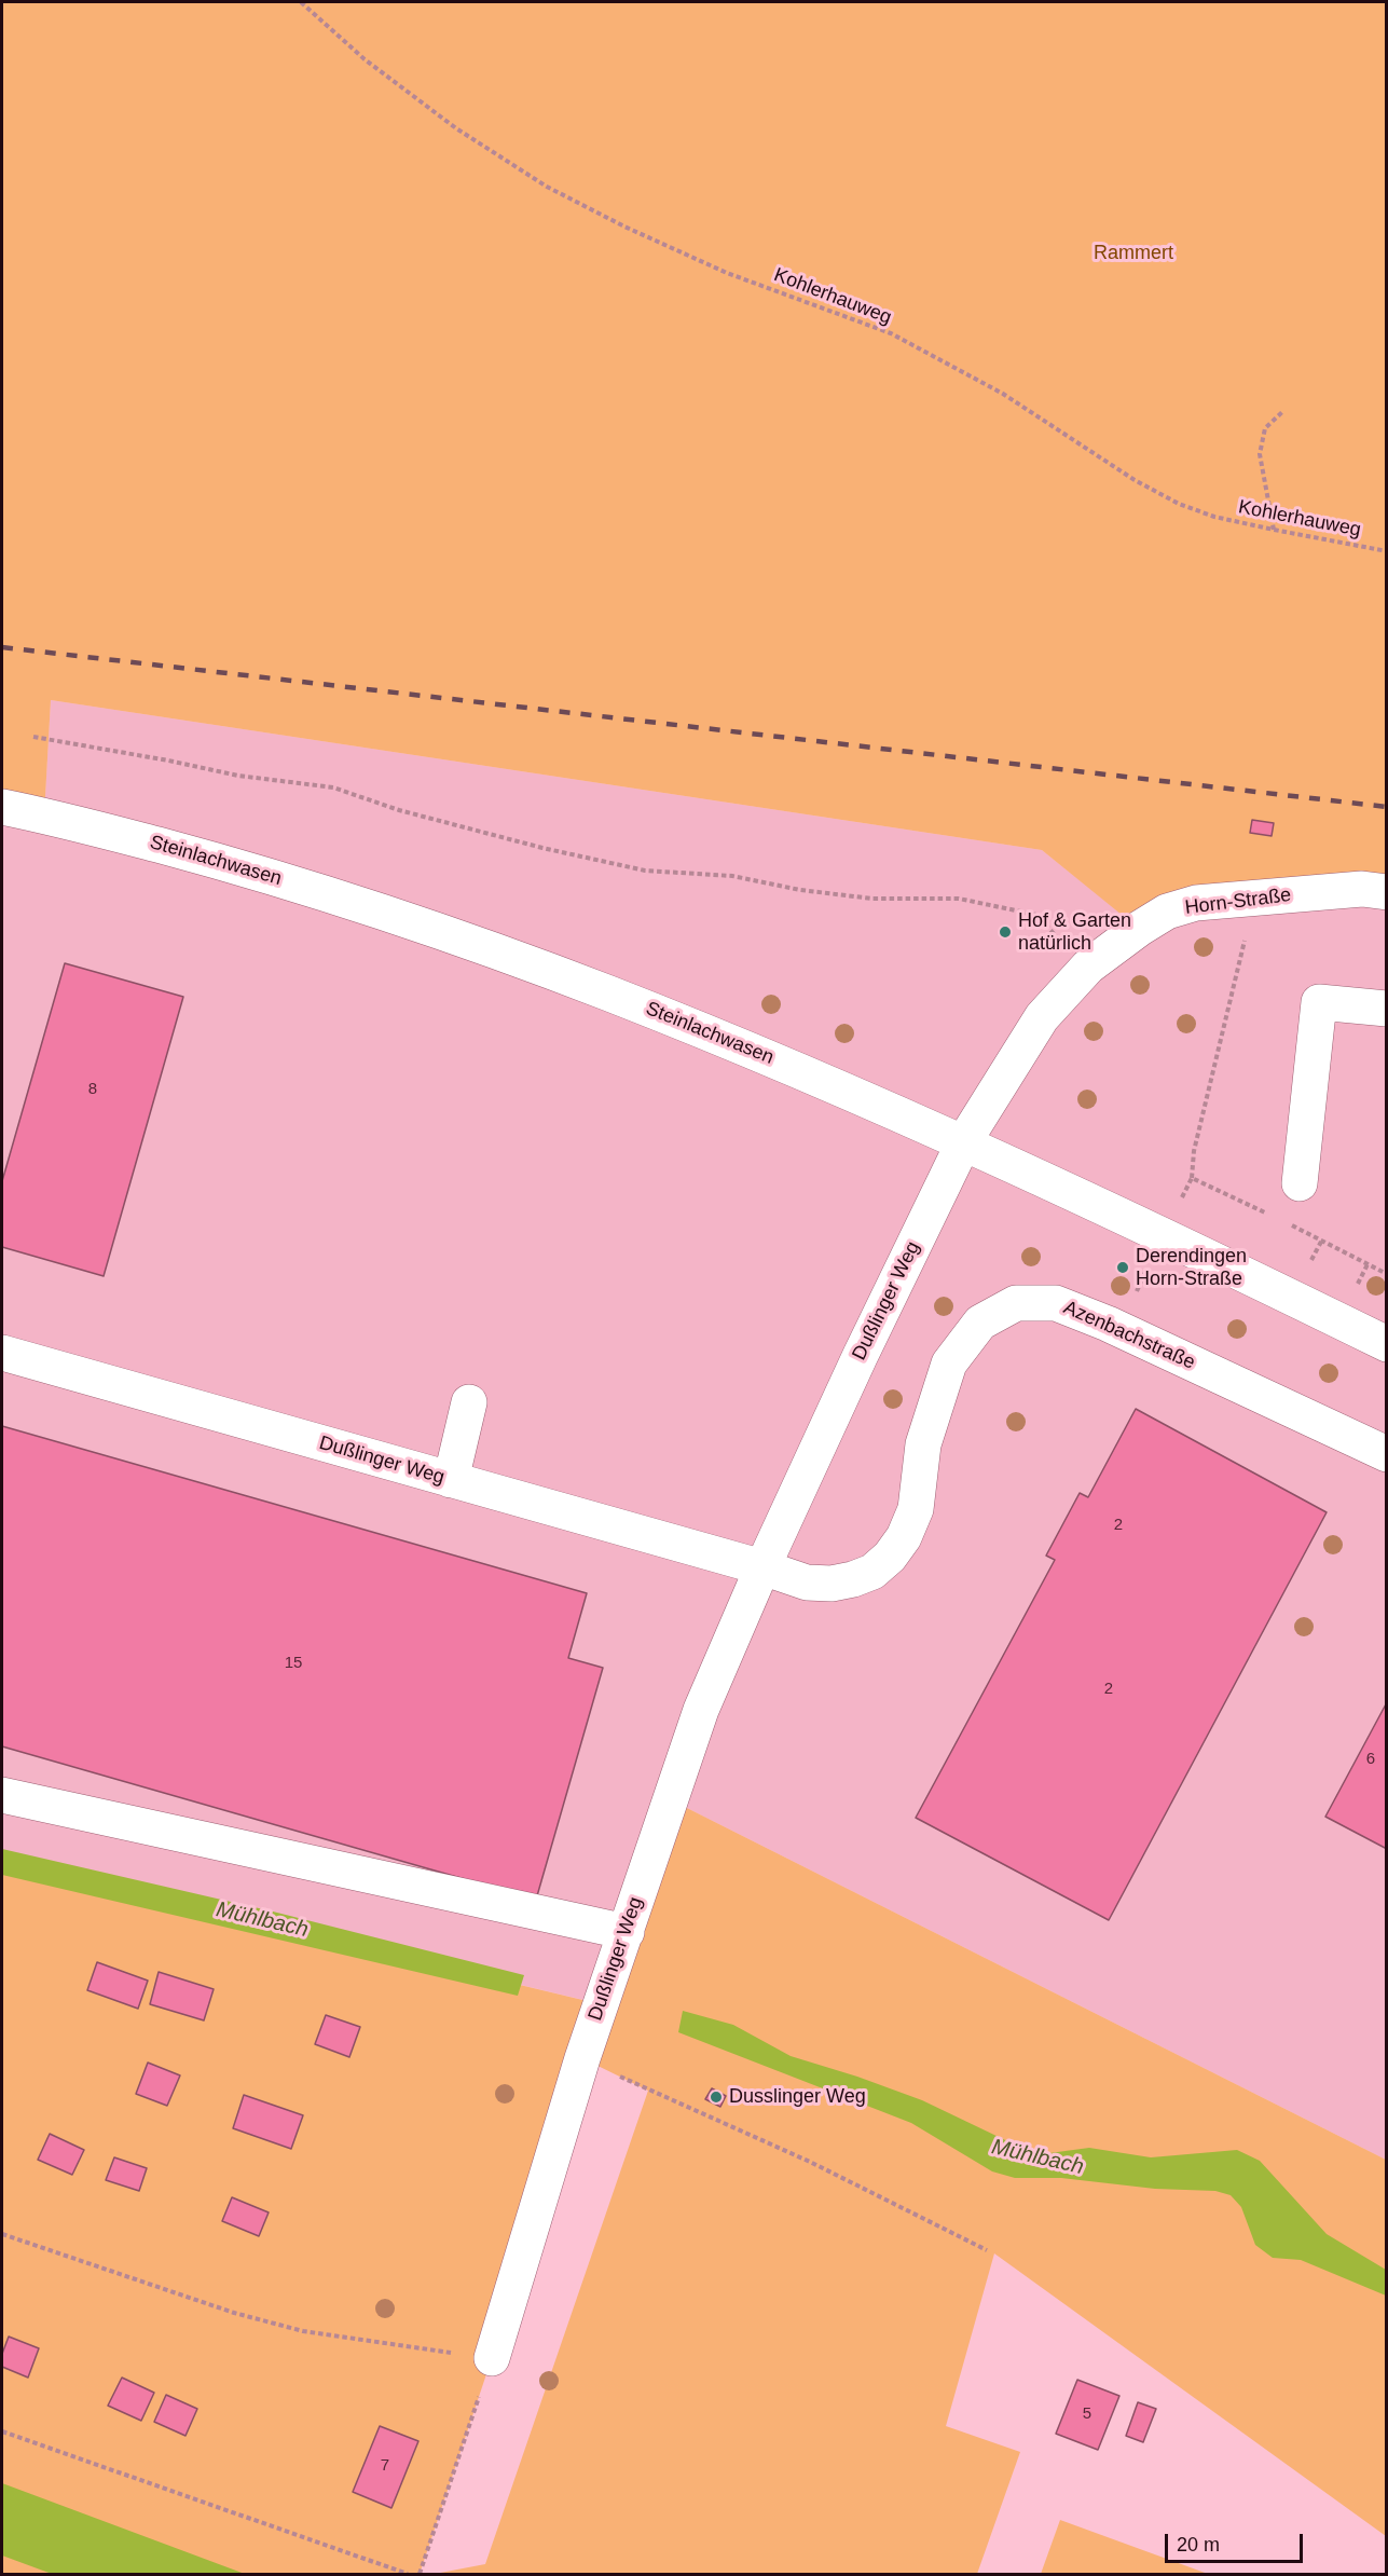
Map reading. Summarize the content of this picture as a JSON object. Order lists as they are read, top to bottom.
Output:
{
  "streets": {
    "street": [
      "Steinlachwasen",
      "Horn-Straße",
      "Dußlinger Weg",
      "Azenbachstraße"
    ],
    "path": ["Kohlerhauweg"]
  },
  "crossings": [
    ["Steinlachwasen", "Horn-Straße"],
    ["Steinlachwasen", "Dußlinger Weg"],
    ["Horn-Straße", "Dußlinger Weg"],
    ["Dußlinger Weg", "Azenbachstraße"]
  ],
  "water": ["Mühlbach"],
  "parks": ["Rammert"],
  "places": ["Hof & Garten natürlich", "Derendingen Horn-Straße", "Dusslinger Weg"],
  "house_numbers": [
    "8",
    "2",
    "15",
    "2",
    "6",
    "5",
    "7"
  ],
  "scale_bar": "20 m"
}
